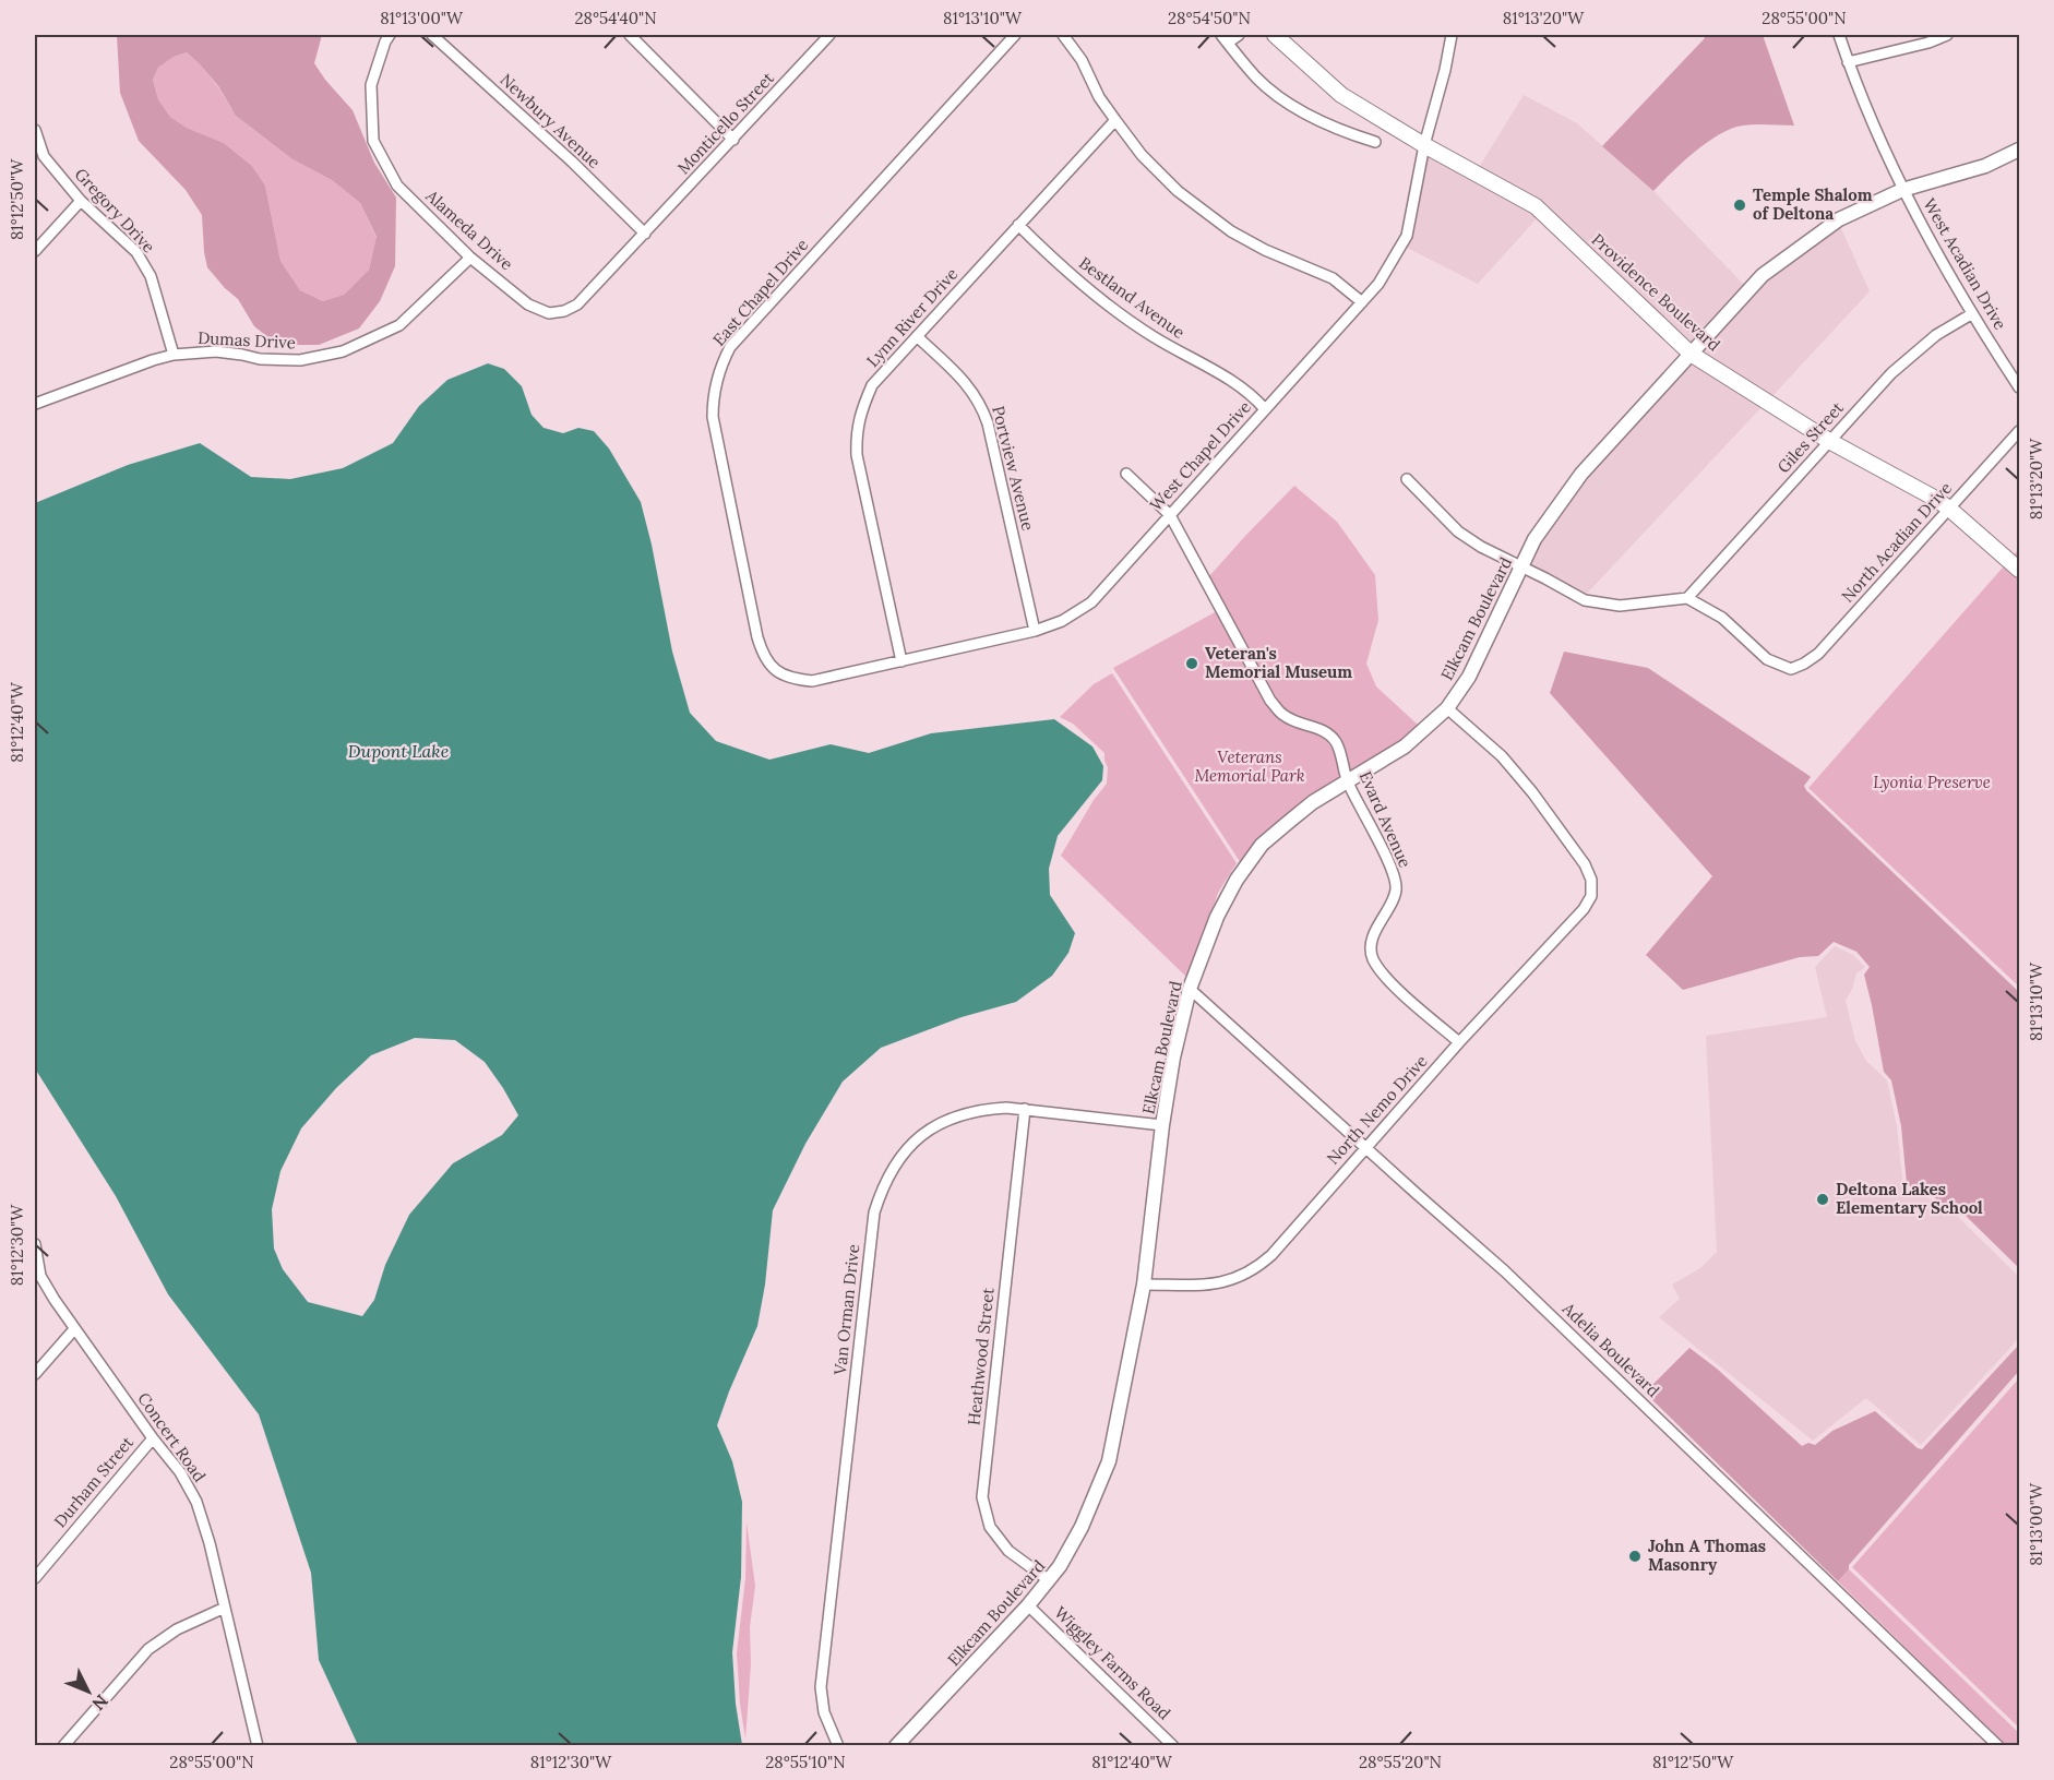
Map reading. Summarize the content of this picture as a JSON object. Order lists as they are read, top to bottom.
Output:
{
  "streets": {
    "main road": ["Providence Boulevard"],
    "street": [
      "Newbury Avenue",
      "Monticello Street",
      "Gregory Drive",
      "Alameda Drive",
      "West Acadian Drive",
      "East Chapel Drive",
      "Bestland Avenue",
      "Lynn River Drive",
      "Dumas Drive",
      "Giles Street",
      "West Chapel Drive",
      "Portview Avenue",
      "North Acadian Drive",
      "Elkcam Boulevard",
      "Evard Avenue",
      "North Nemo Drive",
      "Van Orman Drive",
      "Adelia Boulevard",
      "Heathwood Street",
      "Concert Road",
      "Durham Street",
      "Wiggley Farms Road"
    ]
  },
  "crossings": [
    ["Newbury Avenue", "Monticello Street"],
    ["Newbury Avenue", "Alameda Drive"],
    ["Monticello Street", "Alameda Drive"],
    ["Gregory Drive", "Dumas Drive"],
    ["Alameda Drive", "Dumas Drive"],
    ["West Acadian Drive", "Giles Street"],
    ["West Acadian Drive", "Elkcam Boulevard"],
    ["East Chapel Drive", "West Chapel Drive"],
    ["Providence Boulevard", "Giles Street"],
    ["Providence Boulevard", "West Chapel Drive"],
    ["Providence Boulevard", "North Acadian Drive"],
    ["Providence Boulevard", "Elkcam Boulevard"],
    ["Bestland Avenue", "Lynn River Drive"],
    ["Bestland Avenue", "West Chapel Drive"],
    ["Lynn River Drive", "West Chapel Drive"],
    ["Lynn River Drive", "Portview Avenue"],
    ["Giles Street", "North Acadian Drive"],
    ["West Chapel Drive", "Portview Avenue"],
    ["West Chapel Drive", "Evard Avenue"],
    ["Elkcam Boulevard", "Evard Avenue"],
    ["Elkcam Boulevard", "North Nemo Drive"],
    ["Elkcam Boulevard", "Van Orman Drive"],
    ["Elkcam Boulevard", "Adelia Boulevard"],
    ["Elkcam Boulevard", "Heathwood Street"],
    ["Elkcam Boulevard", "Wiggley Farms Road"],
    ["Evard Avenue", "North Nemo Drive"],
    ["North Nemo Drive", "Adelia Boulevard"],
    ["Van Orman Drive", "Heathwood Street"],
    ["Concert Road", "Durham Street"]
  ],
  "water": ["Dupont Lake"],
  "parks": ["Veterans Memorial Park", "Lyonia Preserve"],
  "places": [
    "Temple Shalom of Deltona",
    "Veteran's Memorial Museum",
    "Deltona Lakes Elementary School",
    "John A Thomas Masonry"
  ],
  "north": "bottom right",
  "coordinates": [
    "81°13'00\"W",
    "28°54'40\"N",
    "81°13'10\"W",
    "28°54'50\"N",
    "81°13'20\"W",
    "28°55'00\"N",
    "81°12'50\"W",
    "81°12'40\"W",
    "81°12'30\"W",
    "28°55'10\"N",
    "28°55'20\"N"
  ]
}
